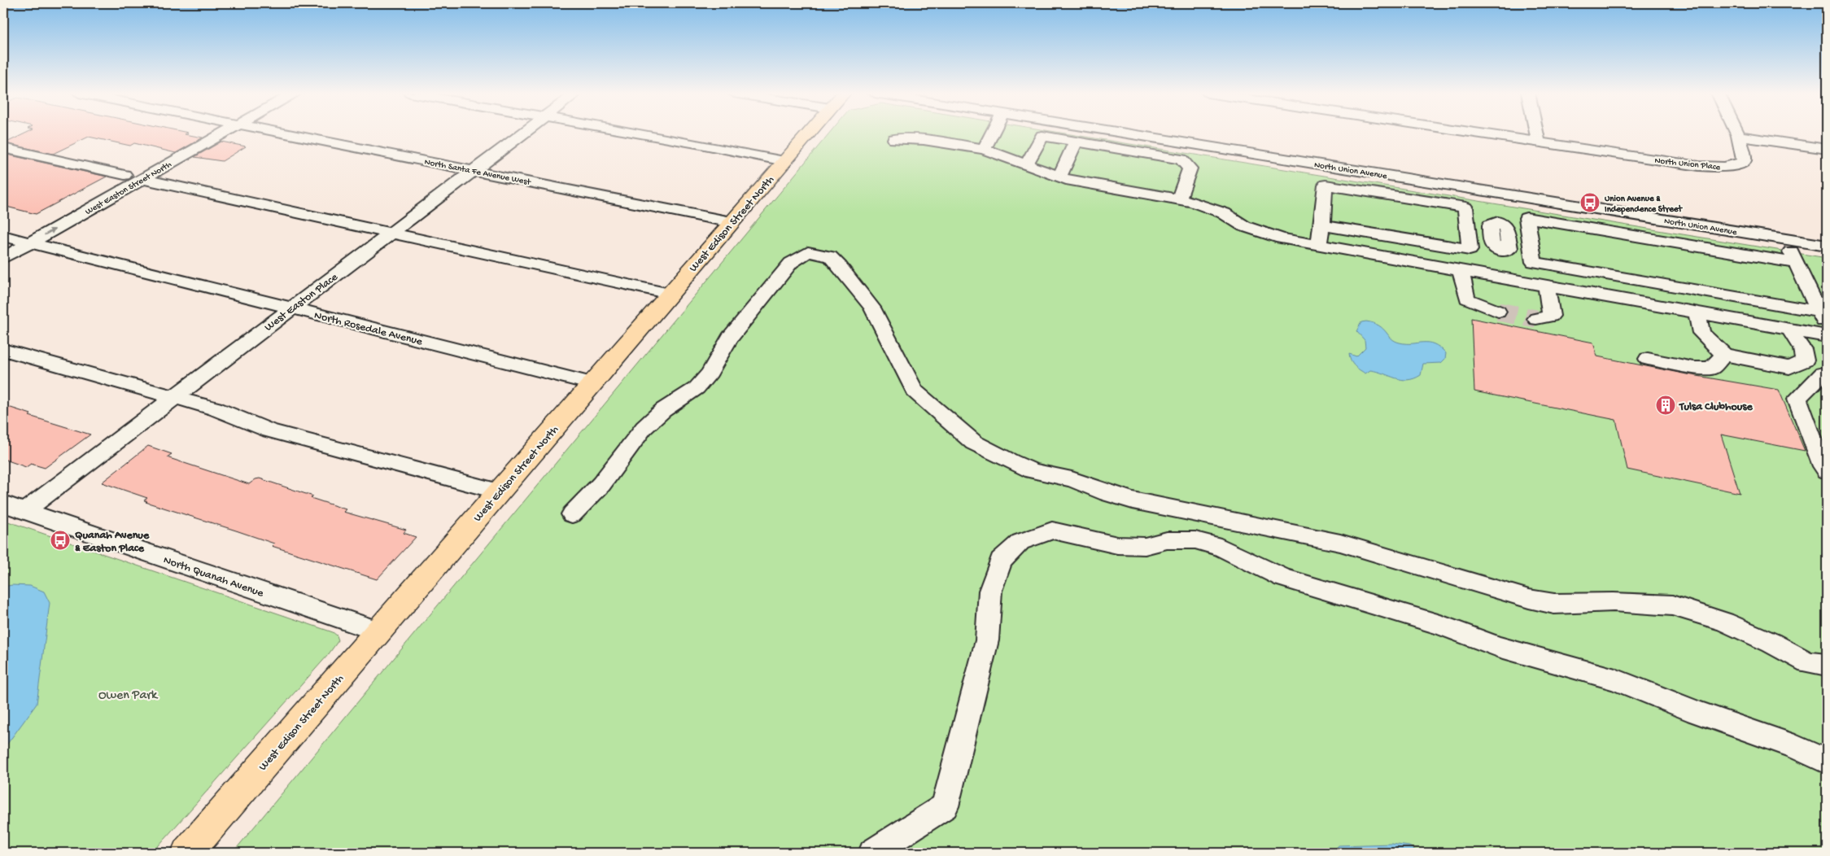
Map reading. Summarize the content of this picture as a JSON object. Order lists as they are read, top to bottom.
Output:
{
  "streets": {
    "main road": ["West Edison Street North"],
    "street": [
      "North Union Place",
      "North Union Avenue",
      "North Santa Fe Avenue West",
      "West Easton Street North",
      "West Easton Place",
      "North Rosedale Avenue",
      "North Quanah Avenue"
    ]
  },
  "crossings": [
    ["North Santa Fe Avenue West", "West Edison Street North"],
    ["North Santa Fe Avenue West", "West Easton Place"],
    ["West Easton Street North", "North Rosedale Avenue"],
    ["West Edison Street North", "North Rosedale Avenue"],
    ["West Edison Street North", "North Quanah Avenue"],
    ["West Easton Place", "North Rosedale Avenue"],
    ["West Easton Place", "North Quanah Avenue"]
  ],
  "parks": ["Owen Park"],
  "places": {
    "bus stop": ["Union Avenue & Independence Street", "Quanah Avenue & Easton Place"],
    "building": ["Tulsa Clubhouse"]
  }
}
